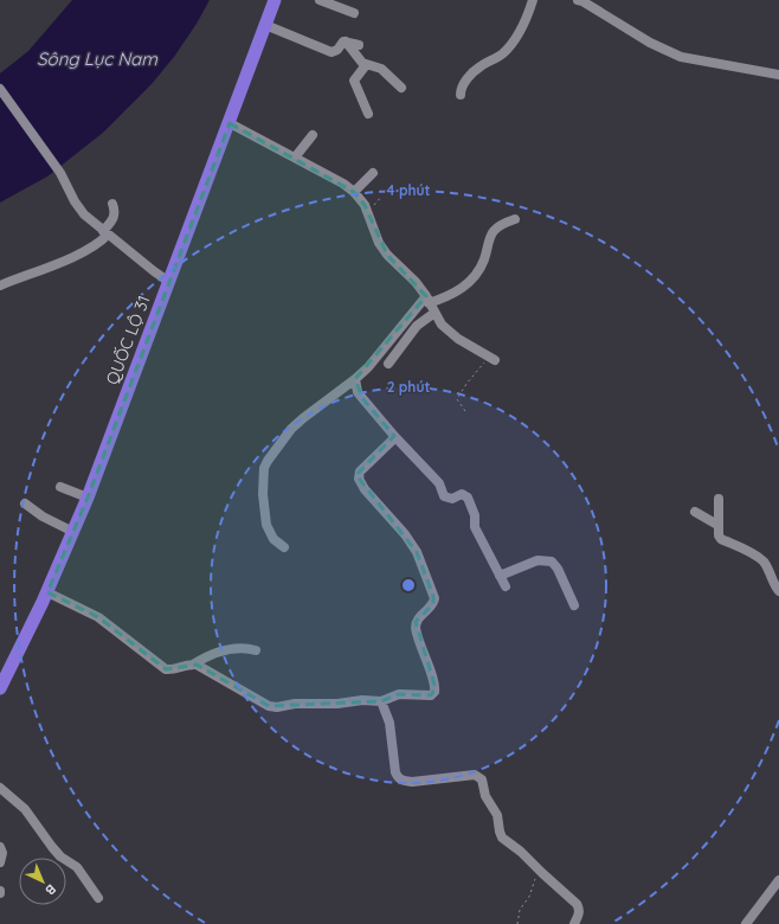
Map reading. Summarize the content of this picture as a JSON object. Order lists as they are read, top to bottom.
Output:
{
  "streets": {
    "highway": ["QUỐC LỘ 31"]
  },
  "water": ["Sông Lục Nam"],
  "north": "bottom right",
  "rings": ["4 phút", "2 phút"]
}
